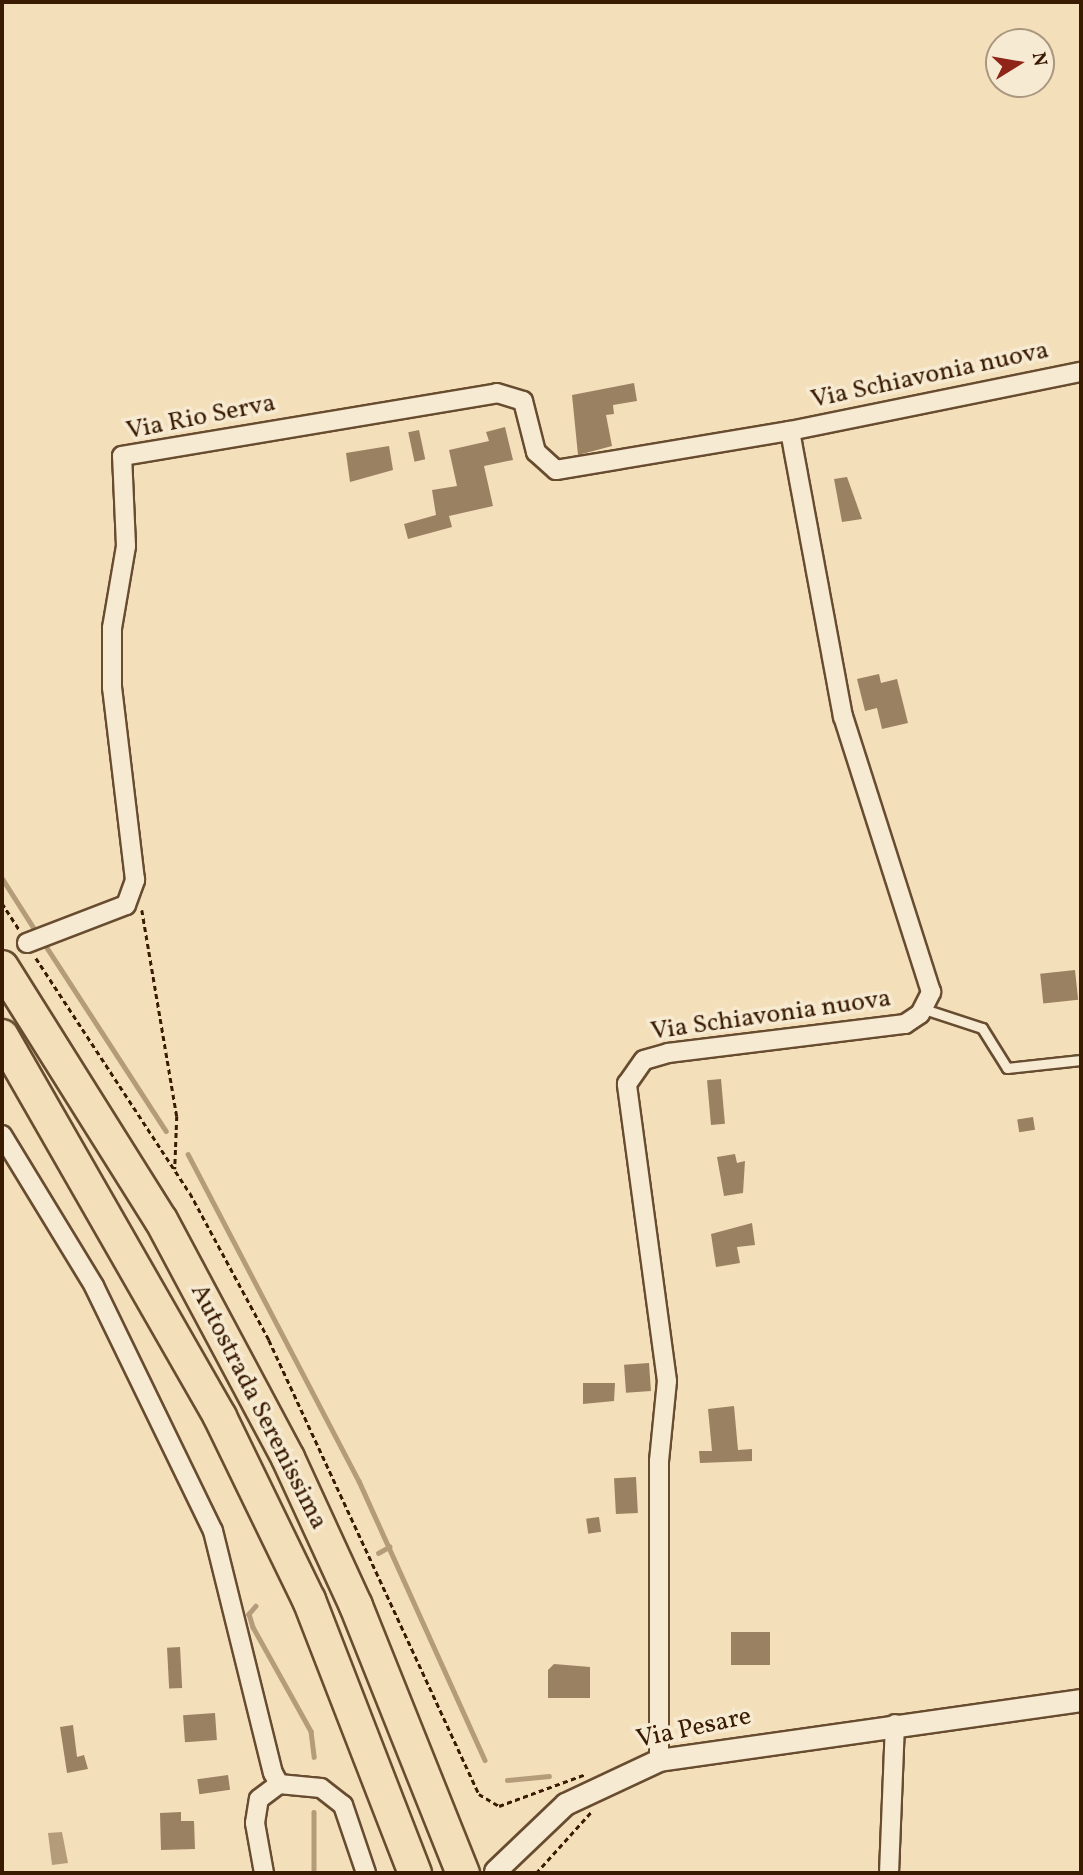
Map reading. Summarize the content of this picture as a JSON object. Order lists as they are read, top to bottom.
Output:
{
  "streets": {
    "highway": ["Autostrada Serenissima"],
    "street": ["Via Schiavonia nuova", "Via Rio Serva", "Via Pesare"]
  },
  "crossings": [
    ["Via Schiavonia nuova", "Via Rio Serva"],
    ["Via Schiavonia nuova", "Via Pesare"]
  ],
  "north": "right"
}
